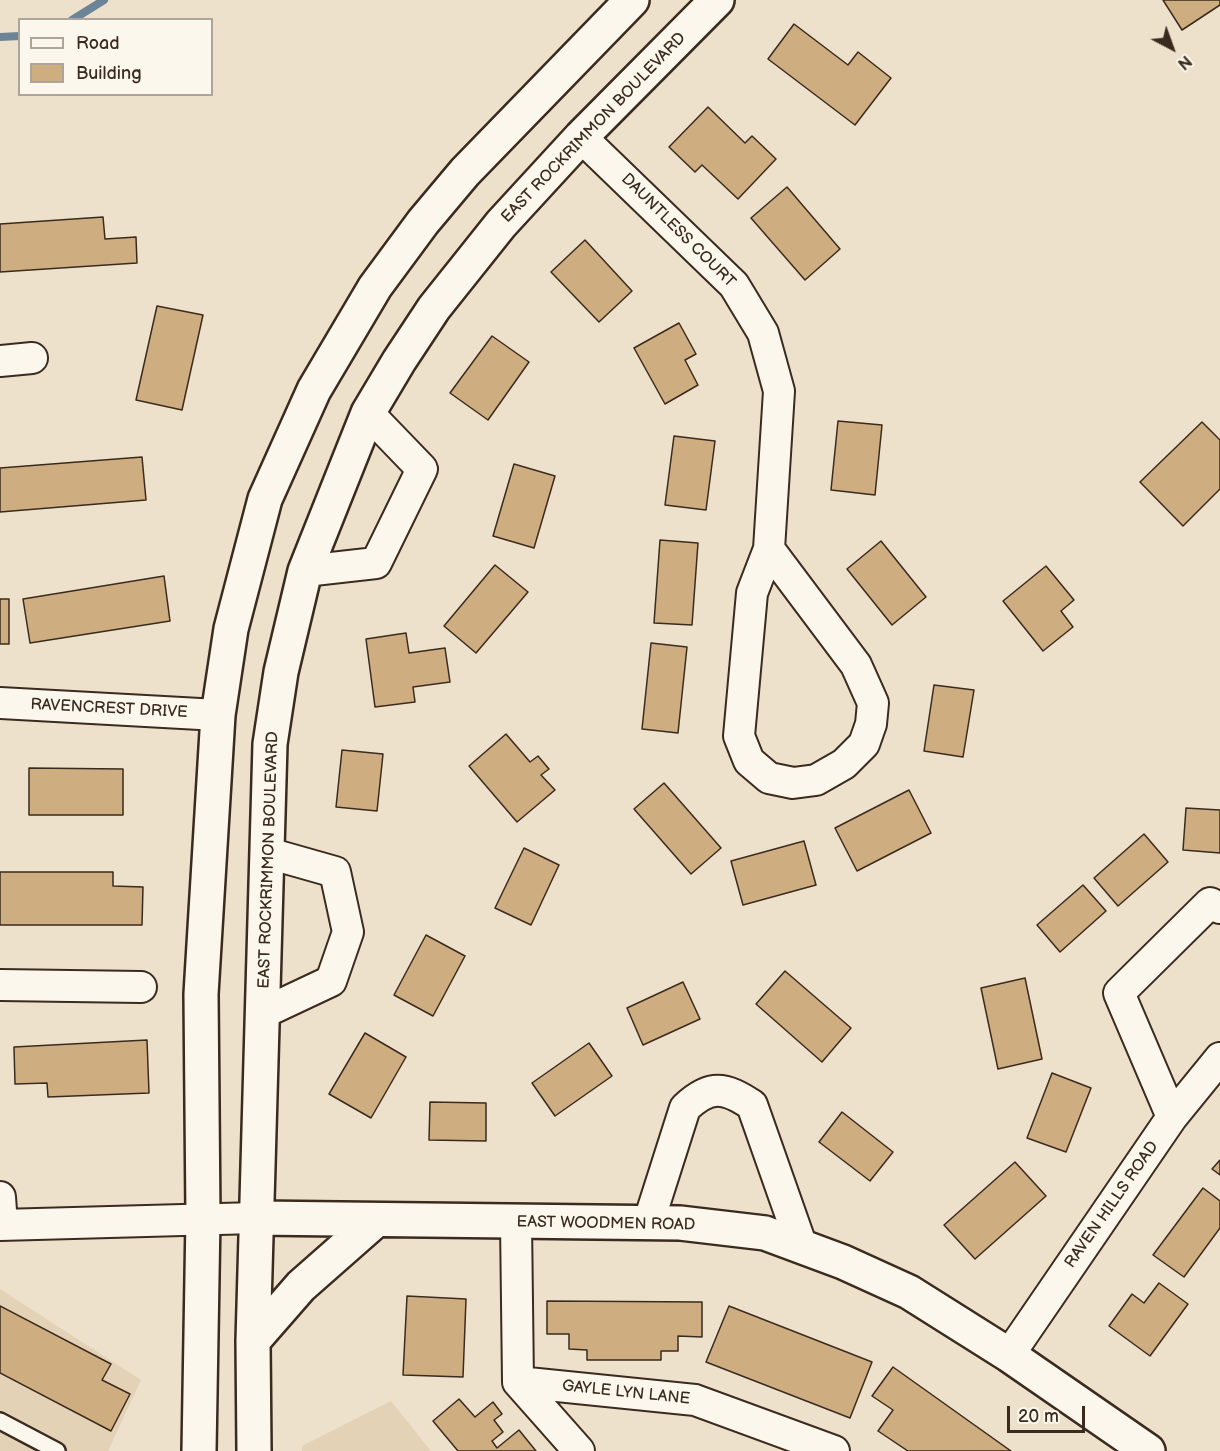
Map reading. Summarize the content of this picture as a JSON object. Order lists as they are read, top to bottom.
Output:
{
  "streets": {
    "main road": ["EAST ROCKRIMMON BOULEVARD", "EAST WOODMEN ROAD"],
    "street": [
      "DAUNTLESS COURT",
      "RAVENCREST DRIVE",
      "RAVEN HILLS ROAD",
      "GAYLE LYN LANE"
    ]
  },
  "crossings": [
    ["EAST ROCKRIMMON BOULEVARD", "DAUNTLESS COURT"],
    ["EAST ROCKRIMMON BOULEVARD", "EAST WOODMEN ROAD"],
    ["RAVEN HILLS ROAD", "EAST WOODMEN ROAD"]
  ],
  "legend": ["Road", "Building"],
  "scale_bar": "20 m",
  "north": "bottom right"
}
